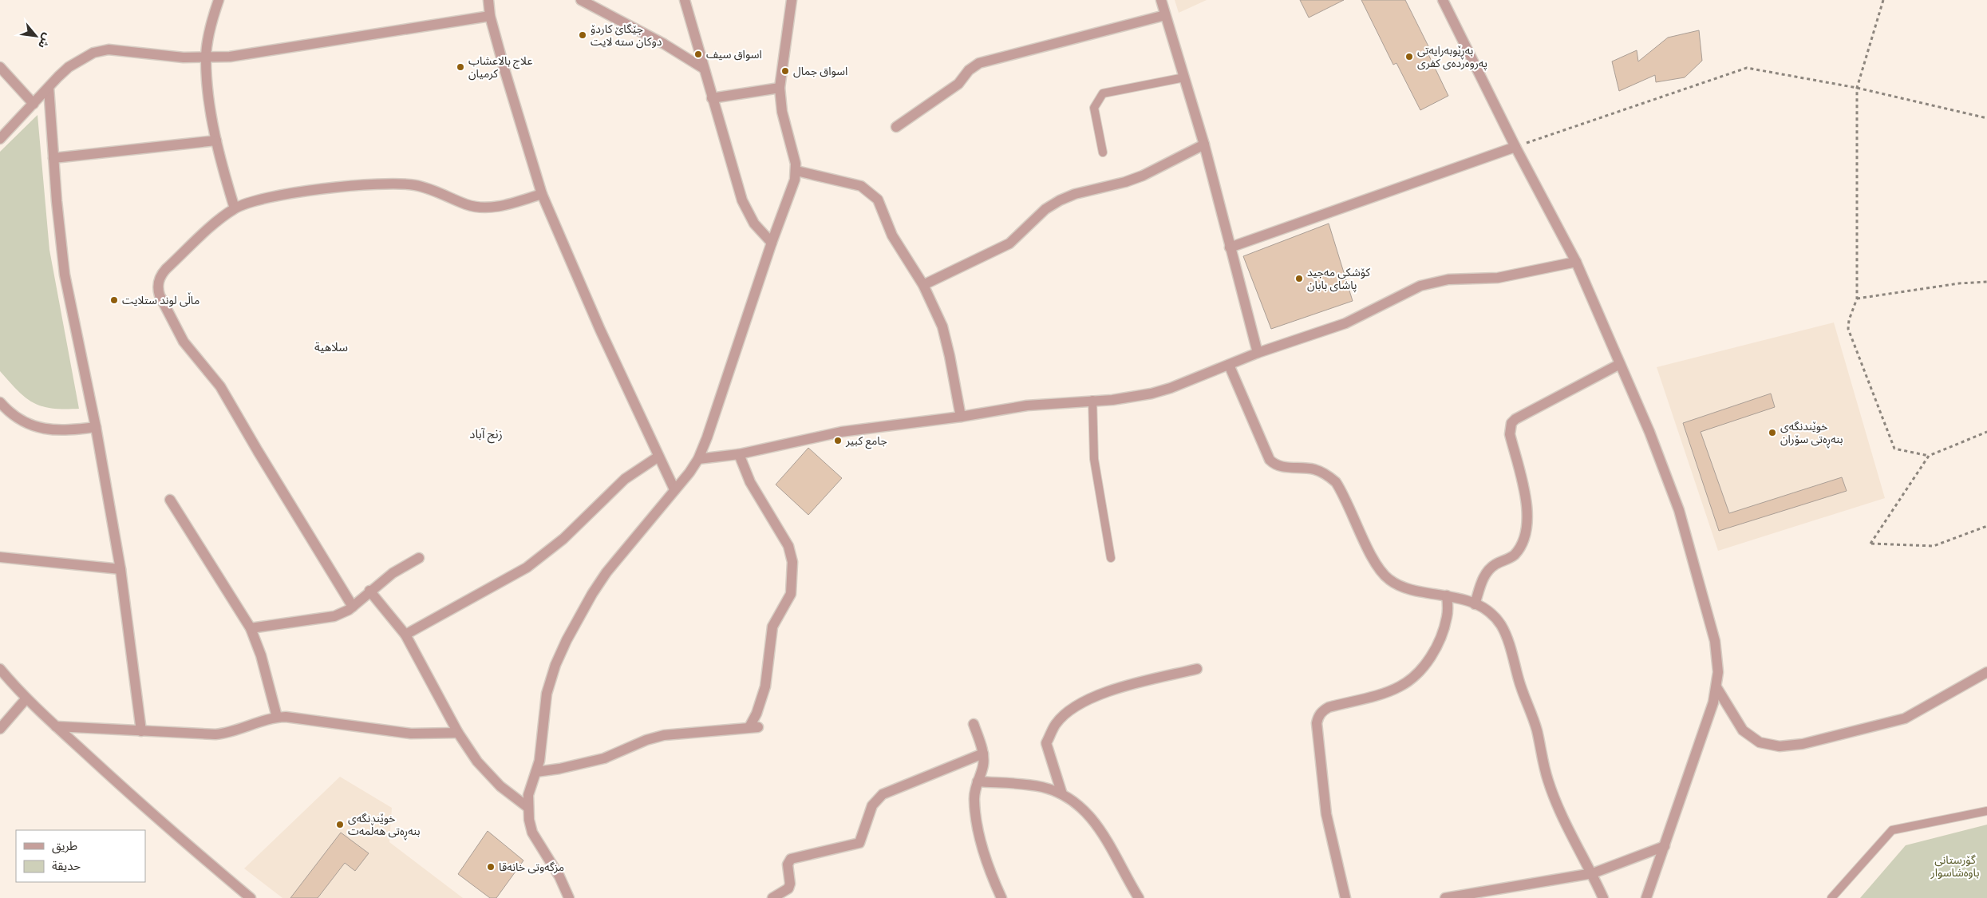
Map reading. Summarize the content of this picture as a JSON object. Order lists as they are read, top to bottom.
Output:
{
  "districts": ["سلاهية", "زنج آباد"],
  "parks": ["گۆرستانی باوەشاسوار"],
  "places": [
    "جێگاێ کاردۆ دوکان ستە لایت",
    "اسواق سيف",
    "بەڕێوبەرایەتی پەروەردەی کفری",
    "علاج بالاعشاب كرميان",
    "اسواق جمال",
    "کۆشکی مەجید پاشای بابان",
    "ماڵی لوند ستلایت",
    "خوێندنگەی بنەڕەتی سۆران",
    "جامع كبير",
    "خوێندنگەی بنەڕەتی هەڵمەت",
    "مزگەوتی خانەقا"
  ],
  "legend": ["طريق", "حديقة"],
  "north": "bottom right"
}
